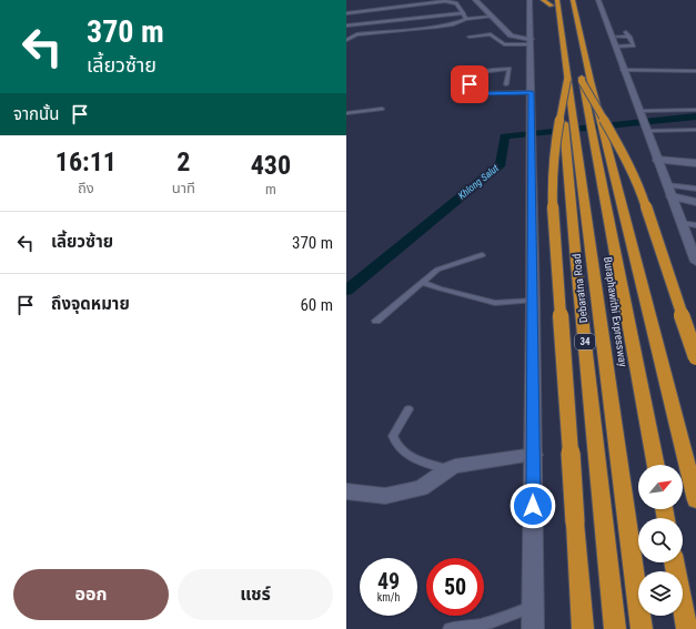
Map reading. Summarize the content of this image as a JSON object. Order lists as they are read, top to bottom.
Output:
{
  "streets": {
    "highway": ["Debaratna Road", "Buraphawithi Expressway", "34"]
  },
  "water": ["Khlong Salut"],
  "north": "top right",
  "page": {
    "turn": ["370 m", "เลี้ยวซ้าย"],
    "then": "จากนั้น",
    "eta": [
      "16:11",
      "ถึง",
      "2",
      "นาที",
      "430",
      "m"
    ],
    "list": [
      {
        "name": "เลี้ยวซ้าย",
        "value": "370 m"
      },
      {
        "name": "ถึงจุดหมาย",
        "value": "60 m"
      }
    ],
    "speed": "49 km/h",
    "limit": "50",
    "buttons": ["ออก", "แชร์"]
  }
}
